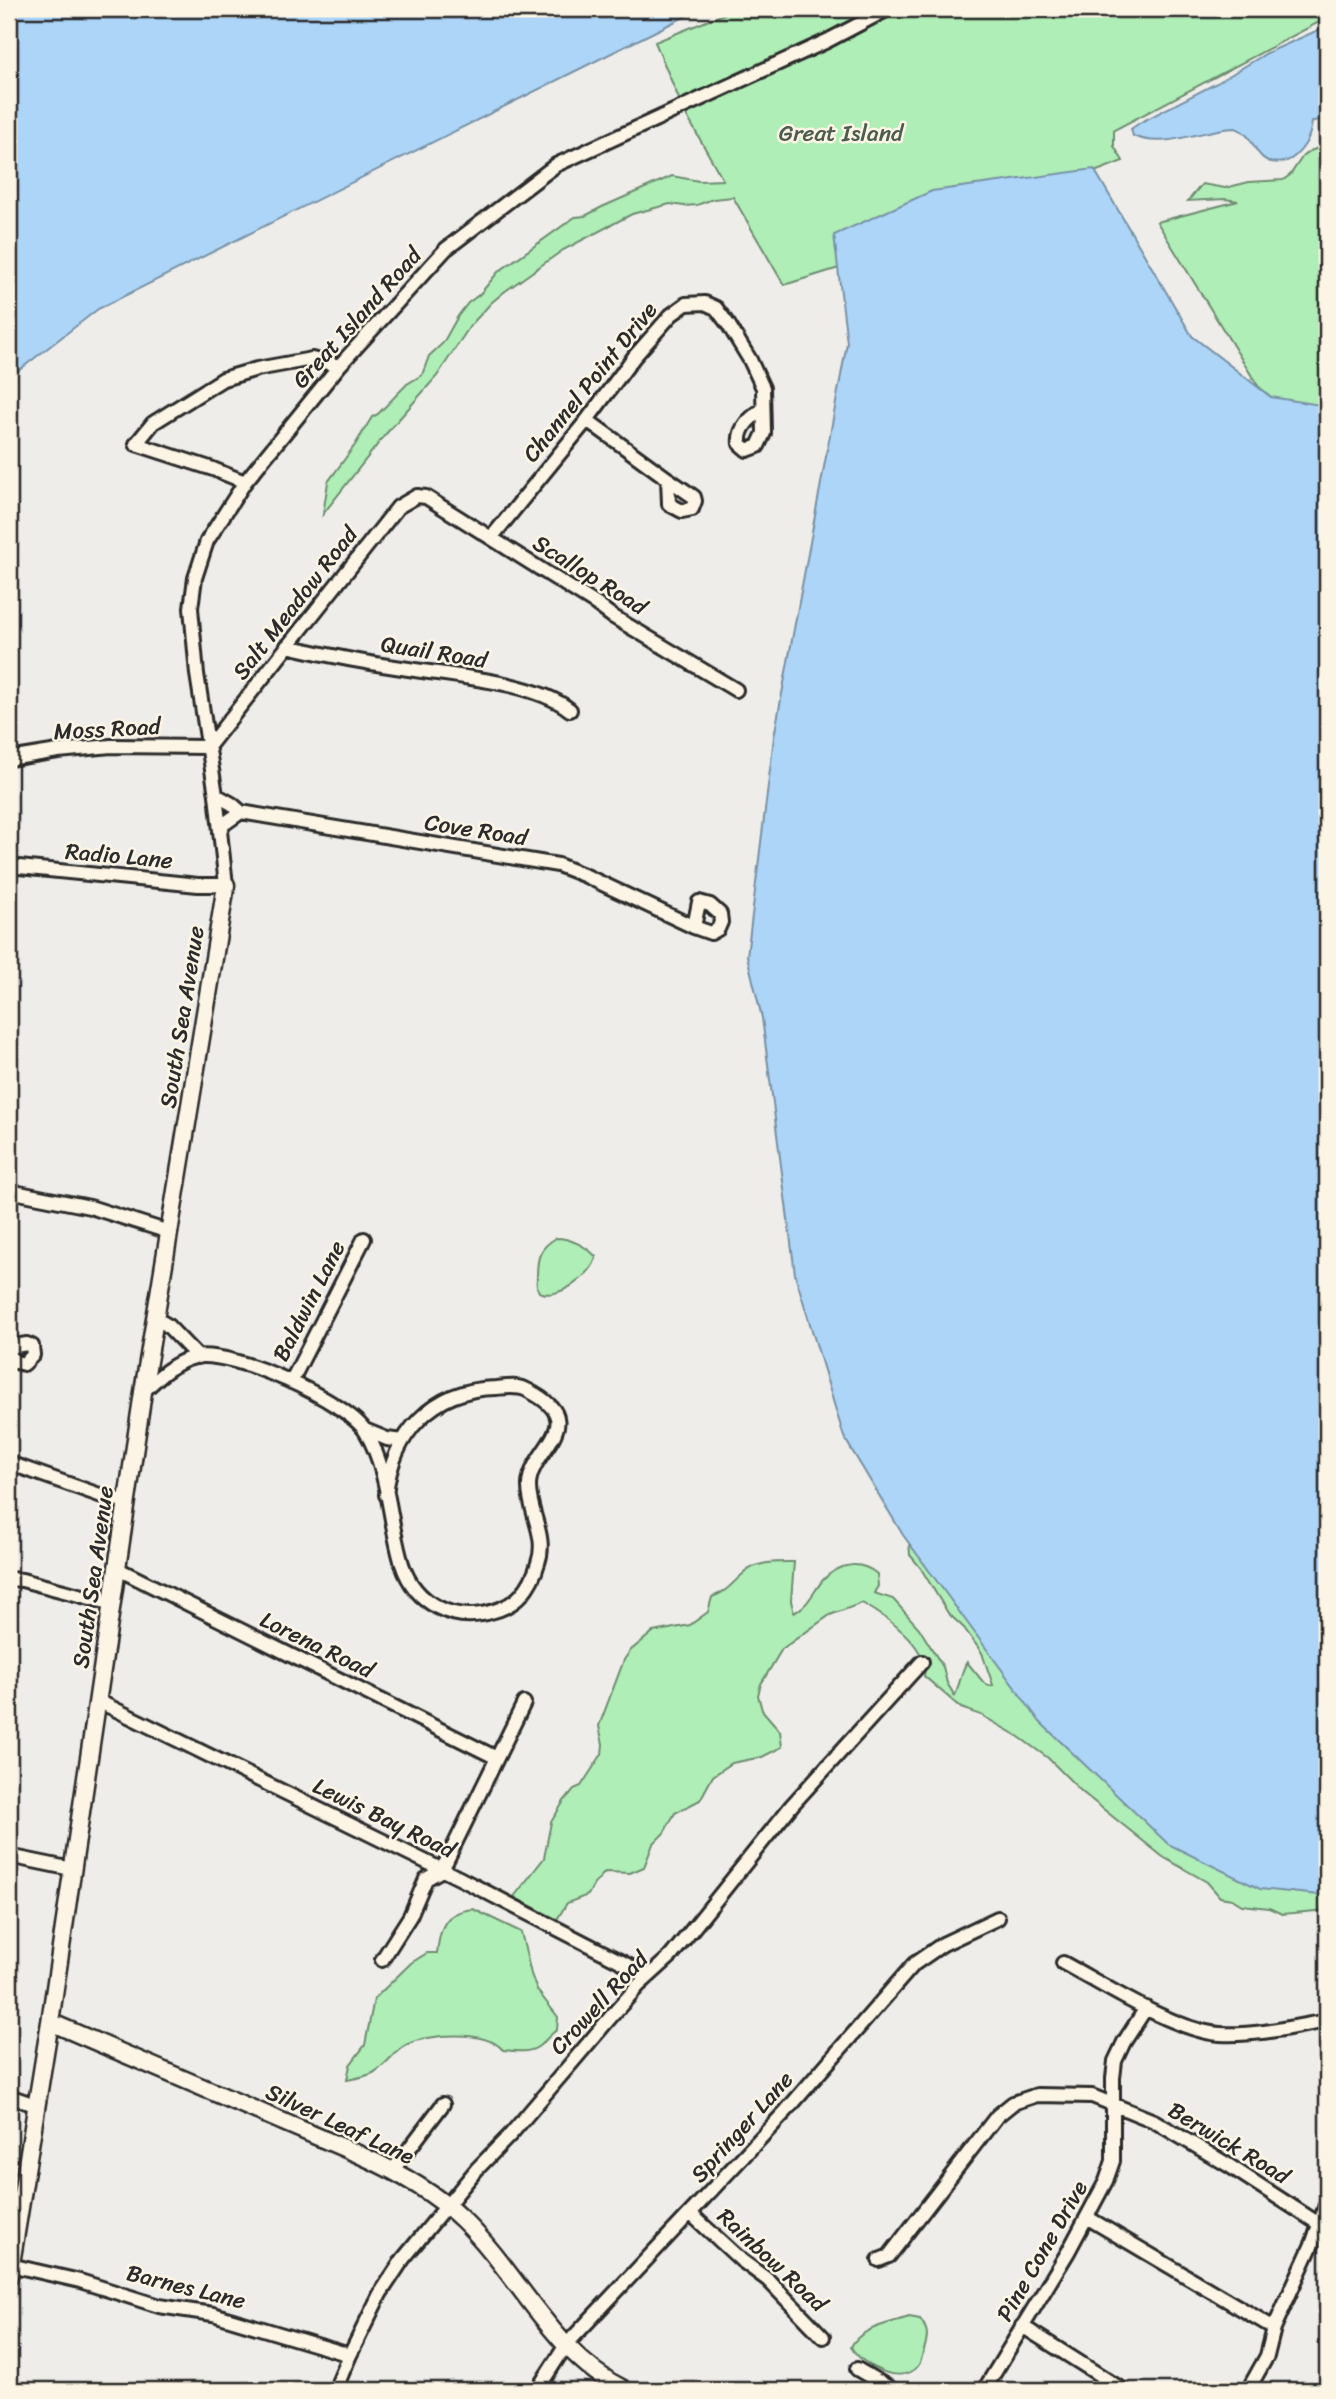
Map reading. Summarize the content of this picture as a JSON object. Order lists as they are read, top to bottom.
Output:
{
  "streets": {
    "street": [
      "Great Island Road",
      "Channel Point Drive",
      "Scallop Road",
      "Salt Meadow Road",
      "Quail Road",
      "Moss Road",
      "Cove Road",
      "Radio Lane",
      "South Sea Avenue",
      "Baldwin Lane",
      "Lorena Road",
      "Lewis Bay Road",
      "Crowell Road",
      "Silver Leaf Lane",
      "Springer Lane",
      "Berwick Road",
      "Pine Cone Drive",
      "Rainbow Road",
      "Barnes Lane"
    ]
  },
  "crossings": [
    ["Great Island Road", "Salt Meadow Road"],
    ["Great Island Road", "Moss Road"],
    ["Great Island Road", "Cove Road"],
    ["Great Island Road", "Radio Lane"],
    ["Great Island Road", "South Sea Avenue"],
    ["Channel Point Drive", "Scallop Road"],
    ["Scallop Road", "Salt Meadow Road"],
    ["Salt Meadow Road", "Quail Road"],
    ["Salt Meadow Road", "Moss Road"],
    ["Radio Lane", "South Sea Avenue"],
    ["South Sea Avenue", "Lorena Road"],
    ["South Sea Avenue", "Lewis Bay Road"],
    ["South Sea Avenue", "Silver Leaf Lane"],
    ["South Sea Avenue", "Barnes Lane"],
    ["Lewis Bay Road", "Crowell Road"],
    ["Crowell Road", "Silver Leaf Lane"],
    ["Crowell Road", "Barnes Lane"],
    ["Silver Leaf Lane", "Springer Lane"],
    ["Springer Lane", "Rainbow Road"],
    ["Berwick Road", "Pine Cone Drive"]
  ],
  "parks": ["Great Island"]
}
